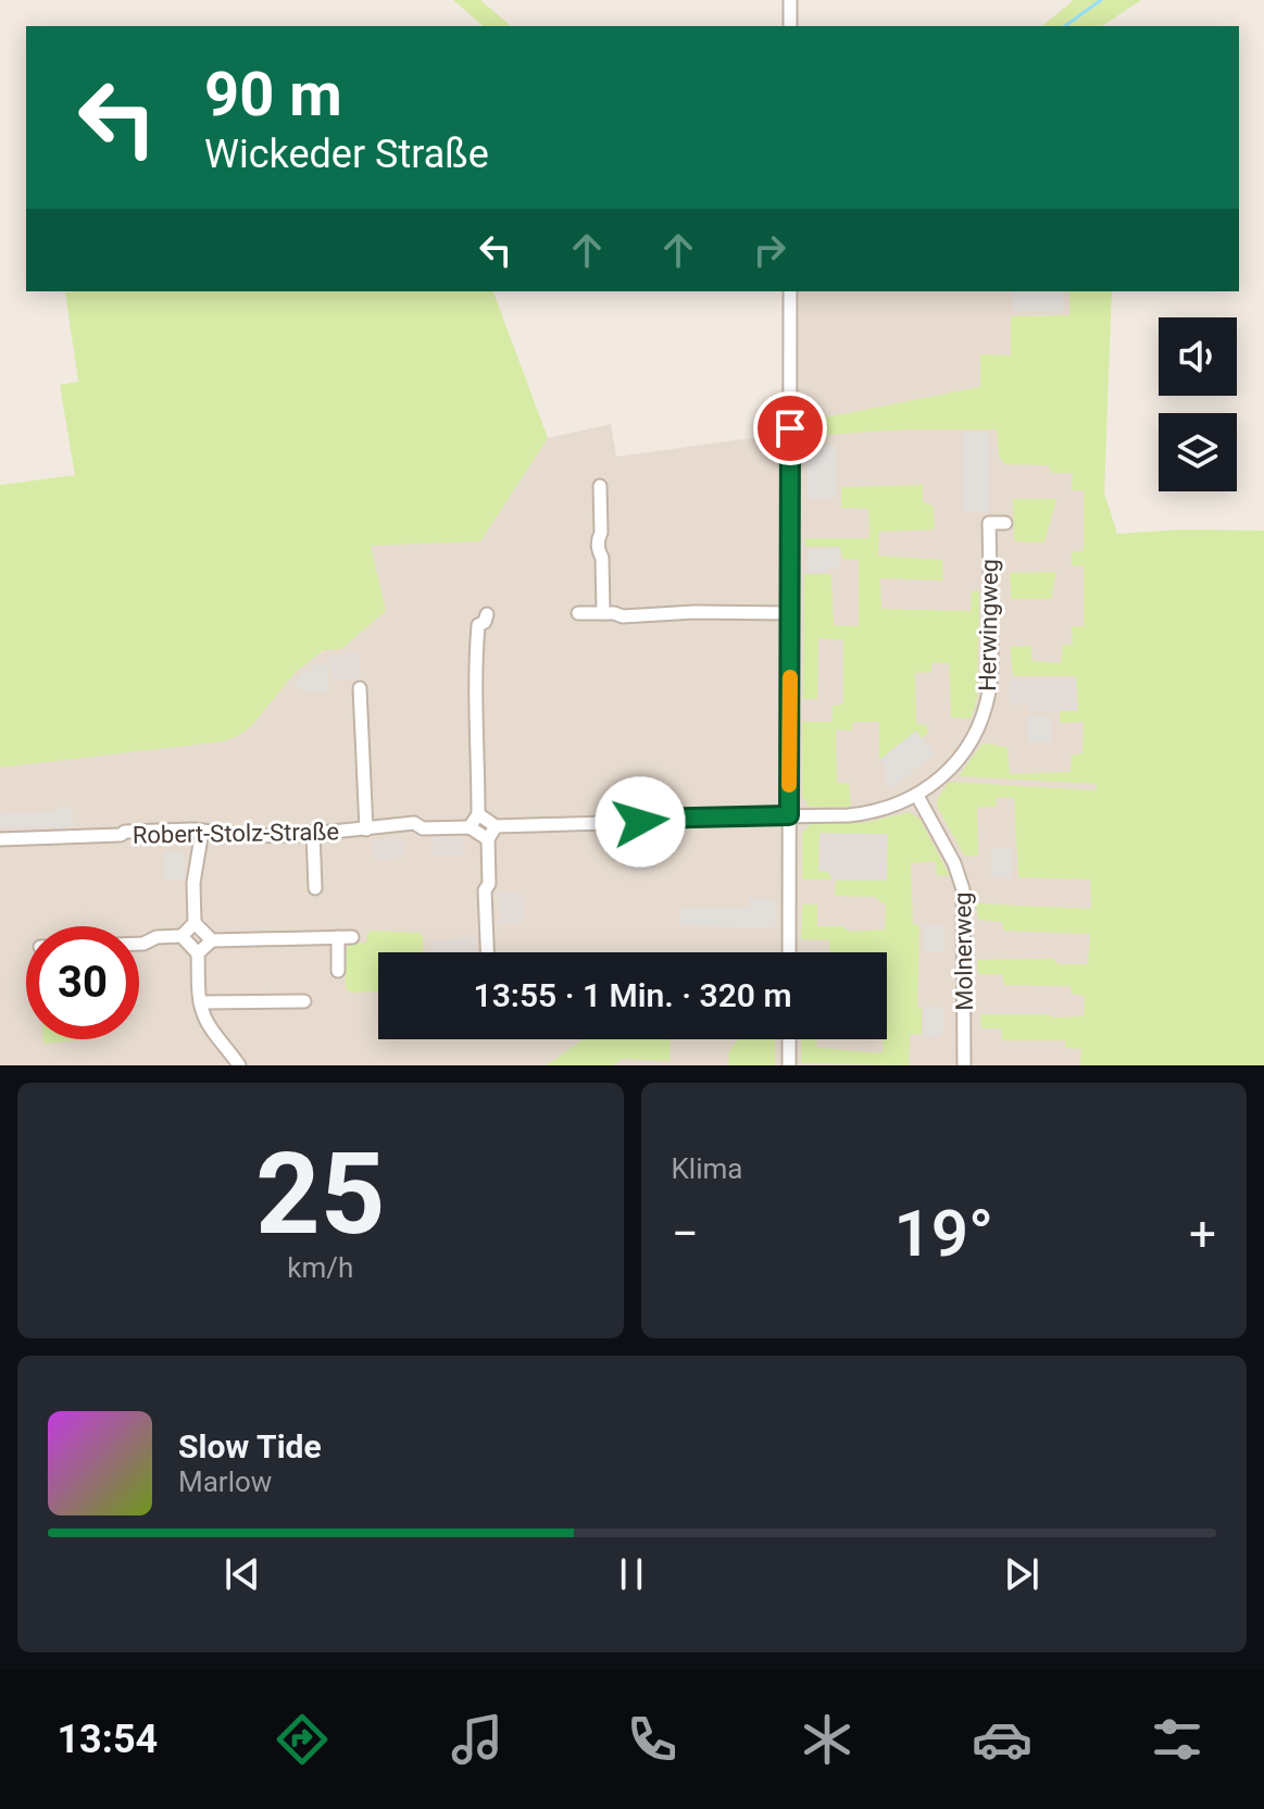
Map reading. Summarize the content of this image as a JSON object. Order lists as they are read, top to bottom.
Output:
{
  "streets": {
    "street": ["Herwingweg", "Robert-Stolz-Straße", "Molnerweg"]
  },
  "crossings": [
    ["Herwingweg", "Molnerweg"]
  ],
  "page": {
    "turn": ["90 m", "Wickeder Straße"],
    "limit": "30",
    "trip": "13:55 · 1 Min. · 320 m",
    "tile": [
      ["25", "km/h"],
      "Klima"
    ],
    "heat": ["−", "19°", "+"],
    "song": ["Slow Tide", "Marlow"],
    "tabs": "13:54"
  }
}
